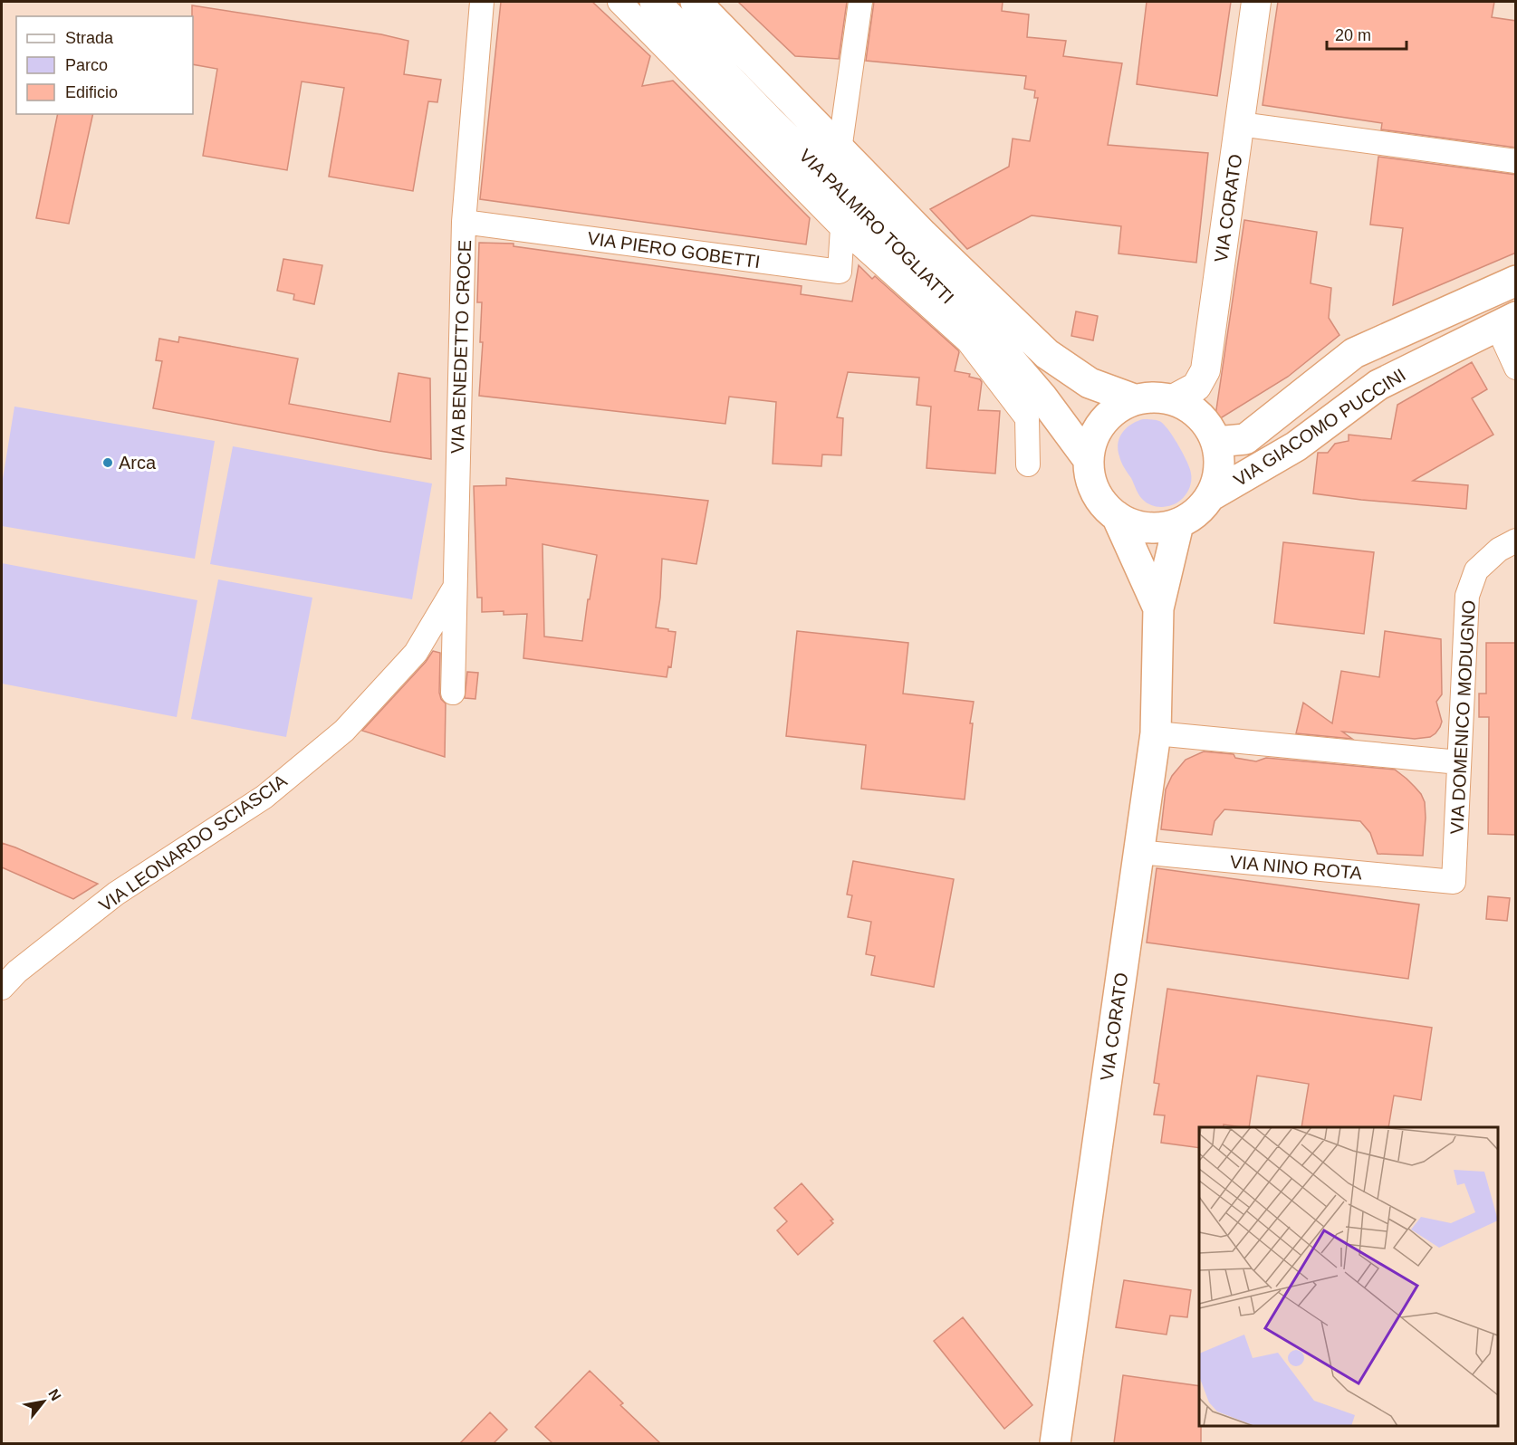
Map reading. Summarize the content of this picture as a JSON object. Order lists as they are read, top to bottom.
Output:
{
  "streets": {
    "main road": ["VIA CORATO", "VIA PALMIRO TOGLIATTI", "VIA GIACOMO PUCCINI"],
    "street": [
      "VIA PIERO GOBETTI",
      "VIA BENEDETTO CROCE",
      "VIA DOMENICO MODUGNO",
      "VIA LEONARDO SCIASCIA",
      "VIA NINO ROTA"
    ]
  },
  "crossings": [
    ["VIA CORATO", "VIA PALMIRO TOGLIATTI"],
    ["VIA CORATO", "VIA GIACOMO PUCCINI"],
    ["VIA CORATO", "VIA NINO ROTA"],
    ["VIA PALMIRO TOGLIATTI", "VIA GIACOMO PUCCINI"],
    ["VIA PIERO GOBETTI", "VIA BENEDETTO CROCE"],
    ["VIA BENEDETTO CROCE", "VIA LEONARDO SCIASCIA"],
    ["VIA DOMENICO MODUGNO", "VIA NINO ROTA"]
  ],
  "places": ["Arca"],
  "legend": ["Strada", "Parco", "Edificio"],
  "scale_bar": "20 m",
  "north": "top right"
}
